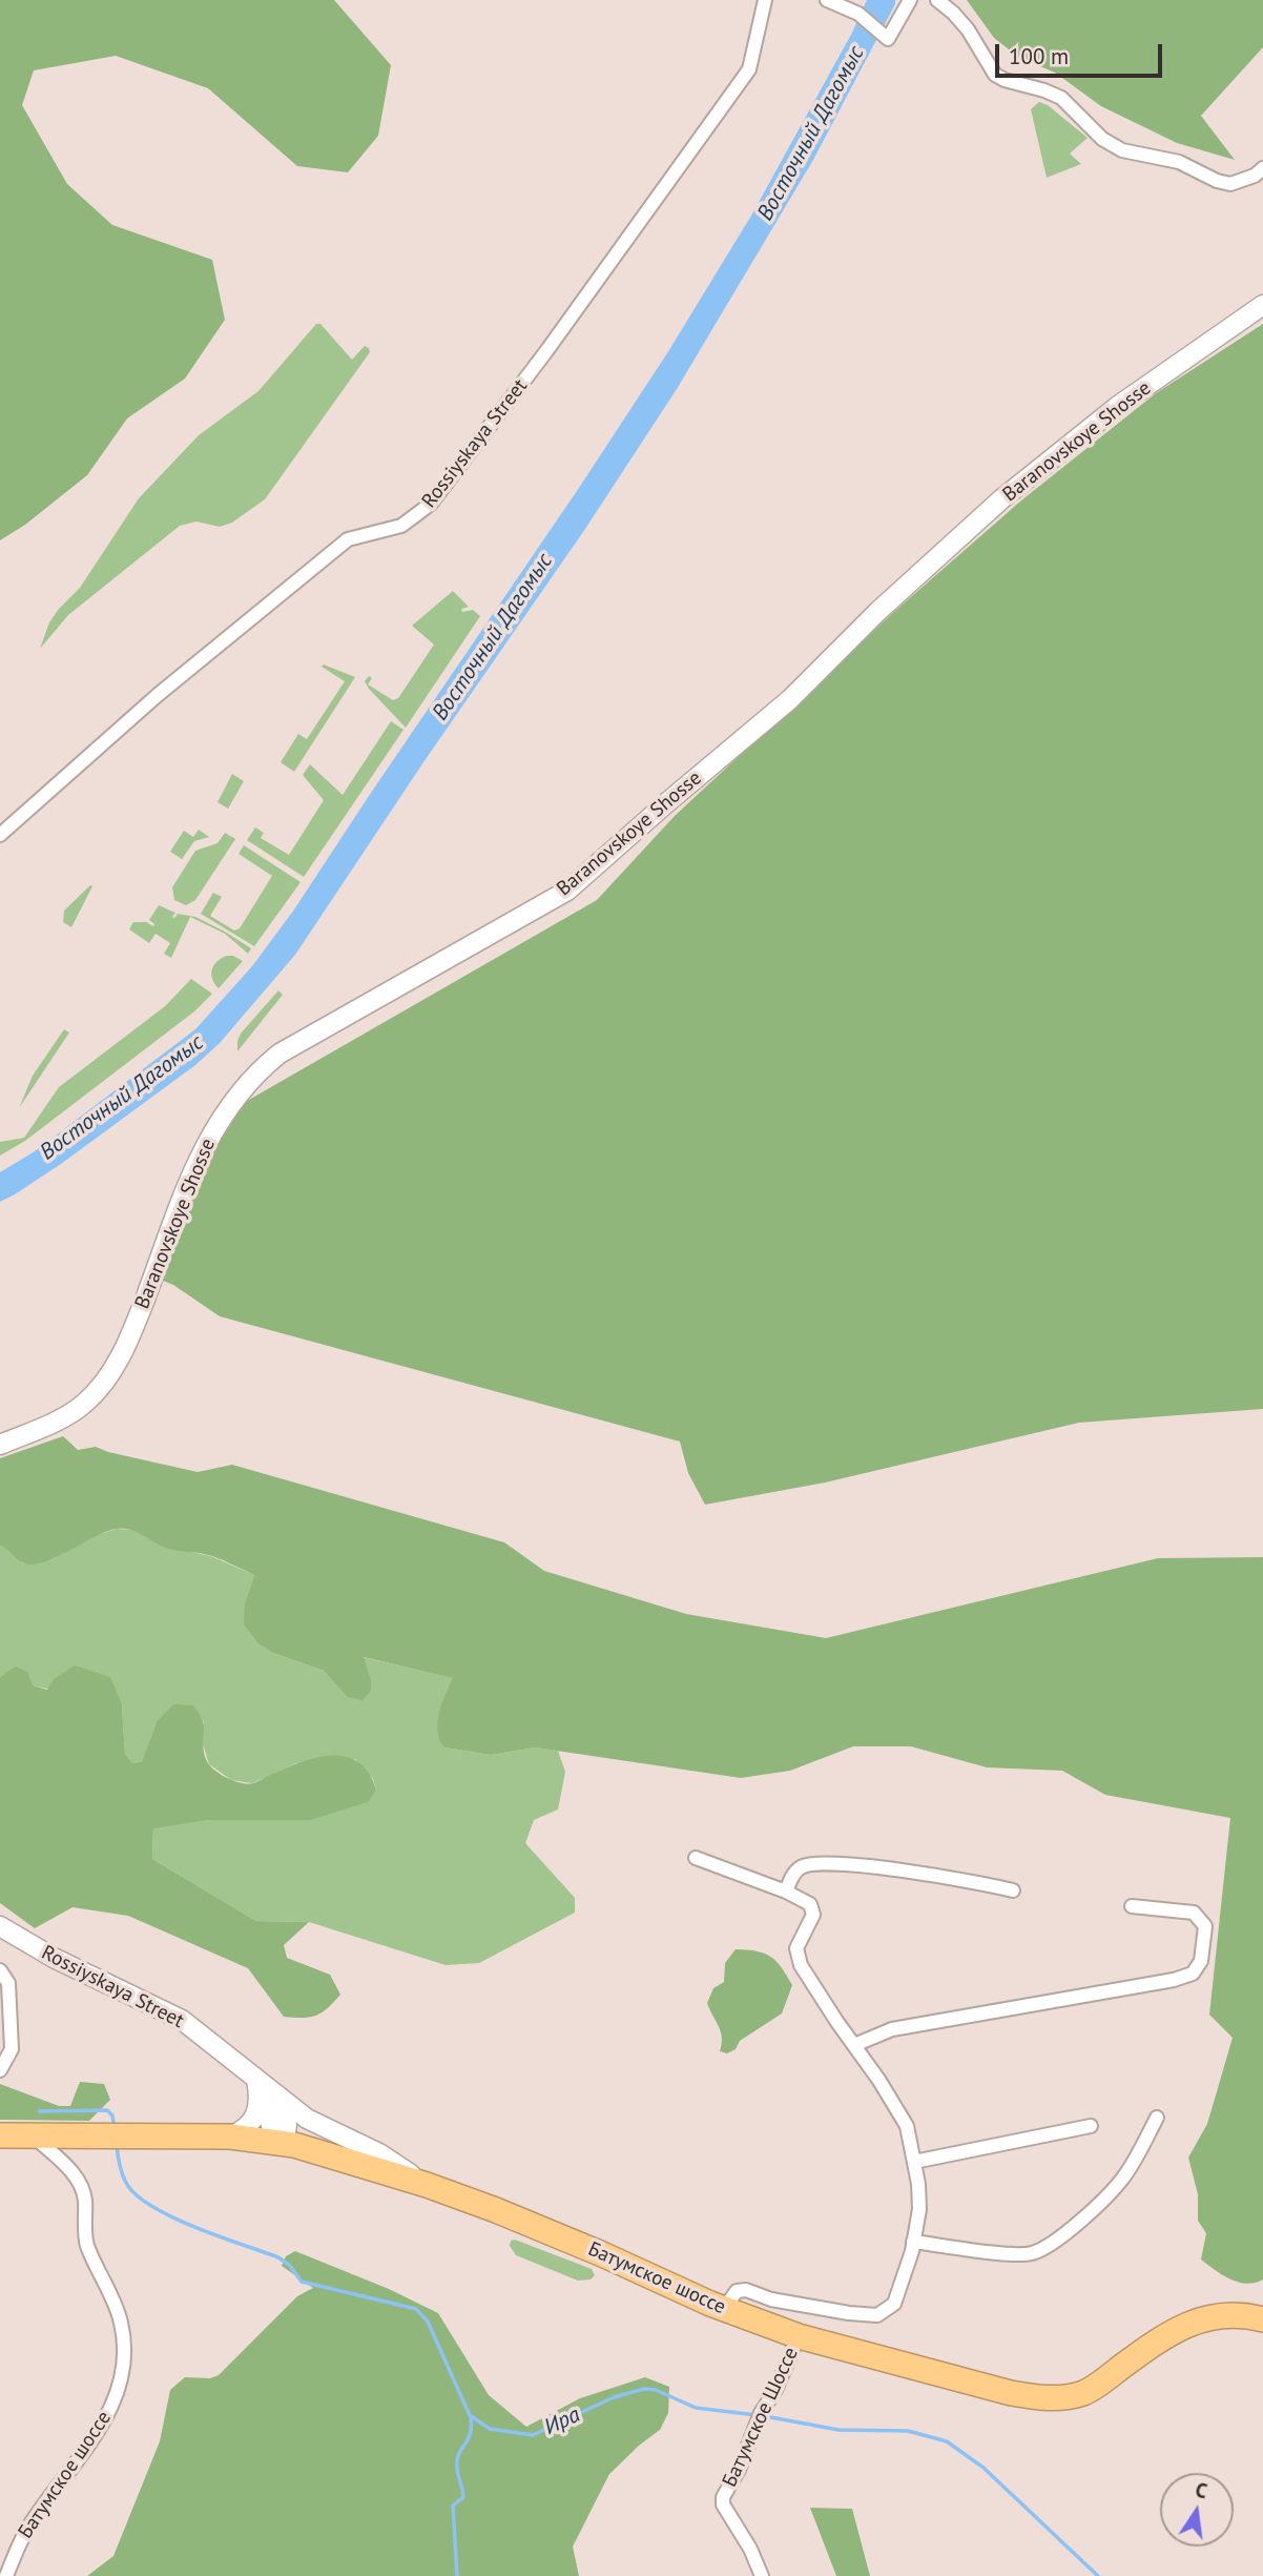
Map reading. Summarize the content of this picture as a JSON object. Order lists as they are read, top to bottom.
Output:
{
  "streets": {
    "highway": ["Батумское шоссе"],
    "main road": ["Baranovskoye Shosse", "Rossiyskaya Street"],
    "street": ["Батумское Шоссе"]
  },
  "crossings": [
    ["Rossiyskaya Street", "Батумское шоссе"],
    ["Батумское шоссе", "Батумское Шоссе"]
  ],
  "water": ["Восточный Дагомыс", "Ира"],
  "scale_bar": "100 m",
  "north": "top"
}
